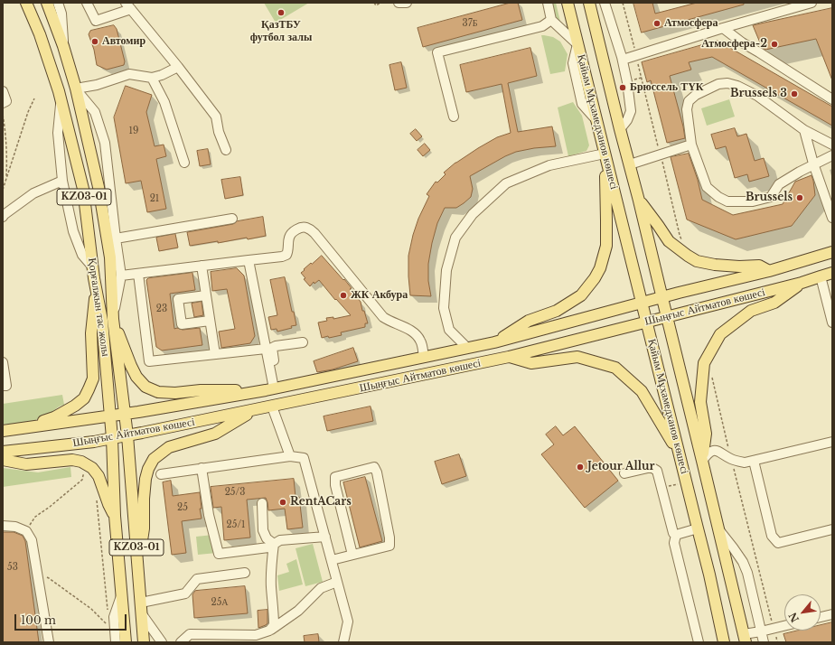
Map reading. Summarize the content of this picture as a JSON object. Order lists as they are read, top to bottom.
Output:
{
  "streets": {
    "main road": [
      "Қайым Мұхамедханов көшесі",
      "KZ03-01",
      "Қорғалжын тас жолы",
      "Шыңғыс Айтматов көшесі"
    ]
  },
  "crossings": [
    ["Қайым Мұхамедханов көшесі", "Шыңғыс Айтматов көшесі"],
    ["Қорғалжын тас жолы", "Шыңғыс Айтматов көшесі"]
  ],
  "places": [
    "ҚазТБУ футбол залы",
    "Атмосфера",
    "Автомир",
    "Атмосфера-2",
    "Брюссель ТҮК",
    "Brussels 3",
    "Brussels",
    "ЖК Акбура",
    "Jetour Allur",
    "RentACars"
  ],
  "house_numbers": [
    "37Б",
    "19",
    "21",
    "23",
    "25/3",
    "25",
    "25/1",
    "53",
    "25А"
  ],
  "scale_bar": "100 m",
  "north": "bottom left"
}
